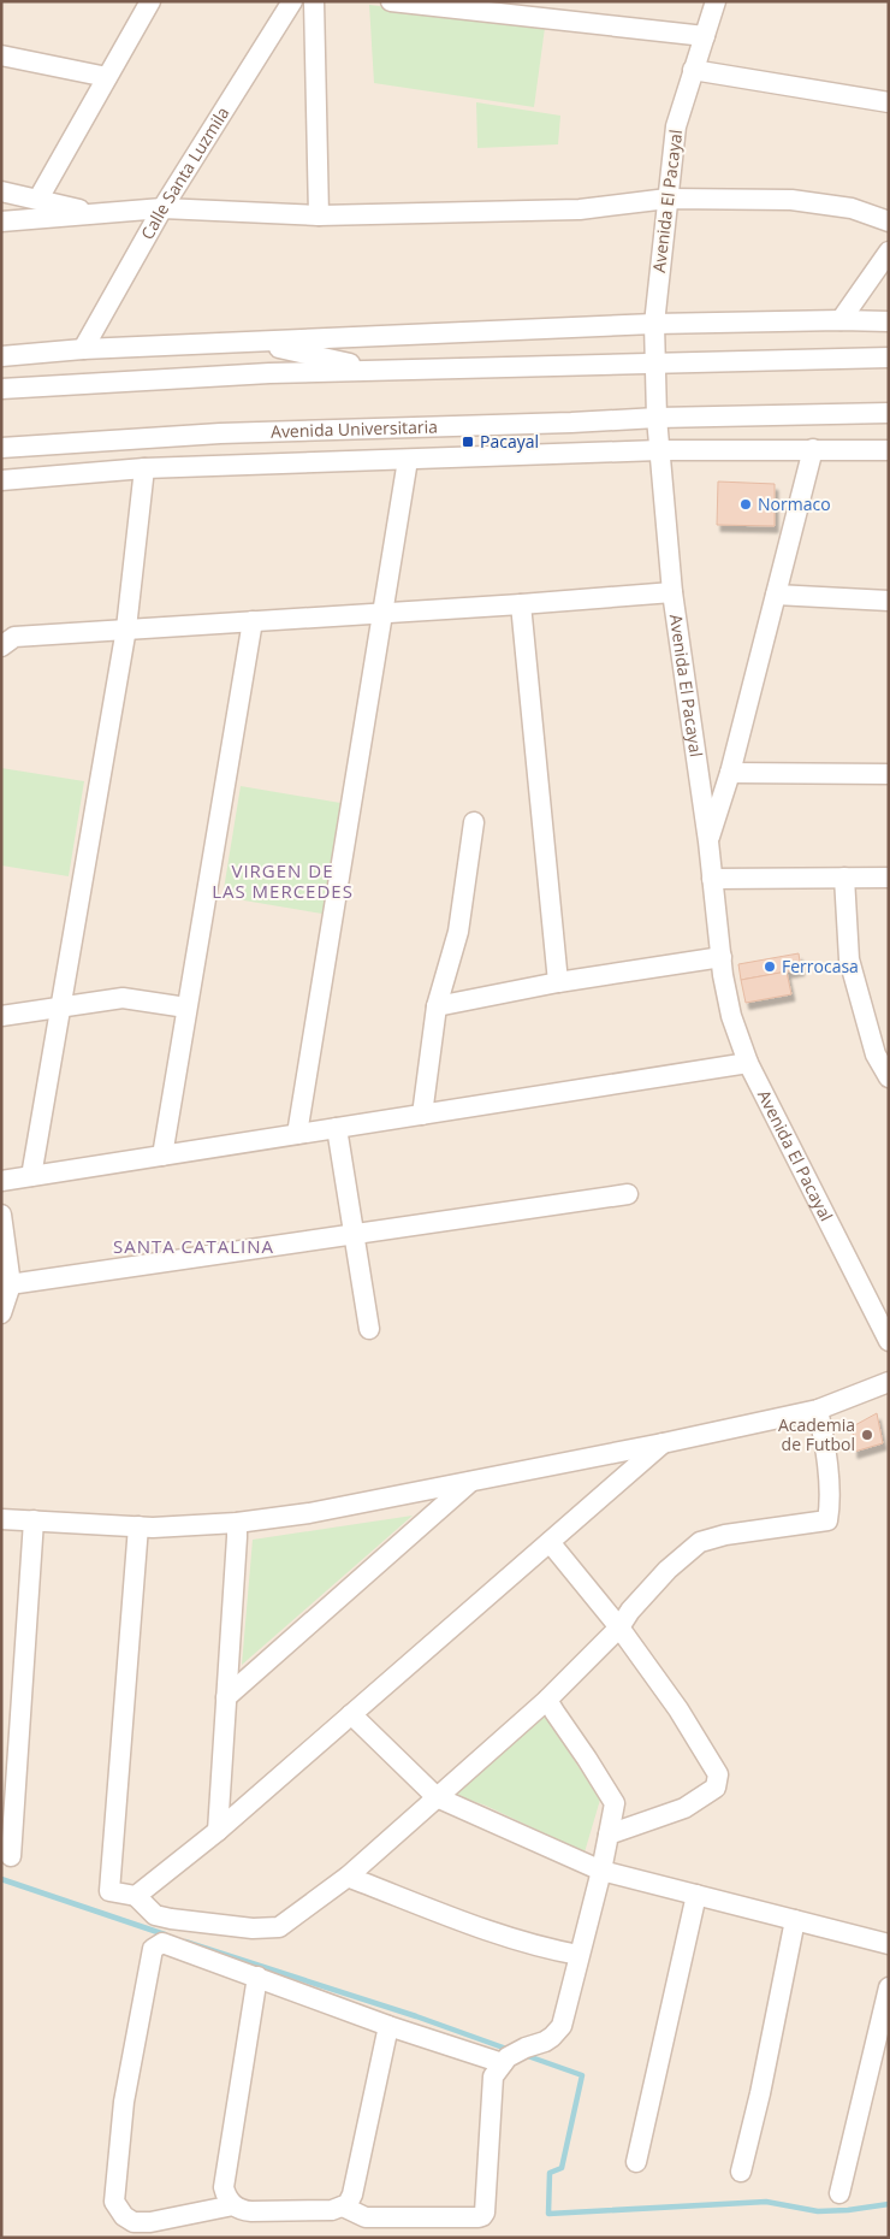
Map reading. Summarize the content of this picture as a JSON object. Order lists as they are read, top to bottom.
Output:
{
  "streets": {
    "street": ["Calle Santa Luzmila", "Avenida El Pacayal", "Avenida Universitaria"]
  },
  "crossings": [
    ["Avenida El Pacayal", "Avenida Universitaria"]
  ],
  "districts": ["VIRGEN DE LAS MERCEDES", "SANTA CATALINA"],
  "places": {
    "transit": ["Pacayal"],
    "other": ["Normaco", "Ferrocasa", "Academia de Futbol"]
  }
}
